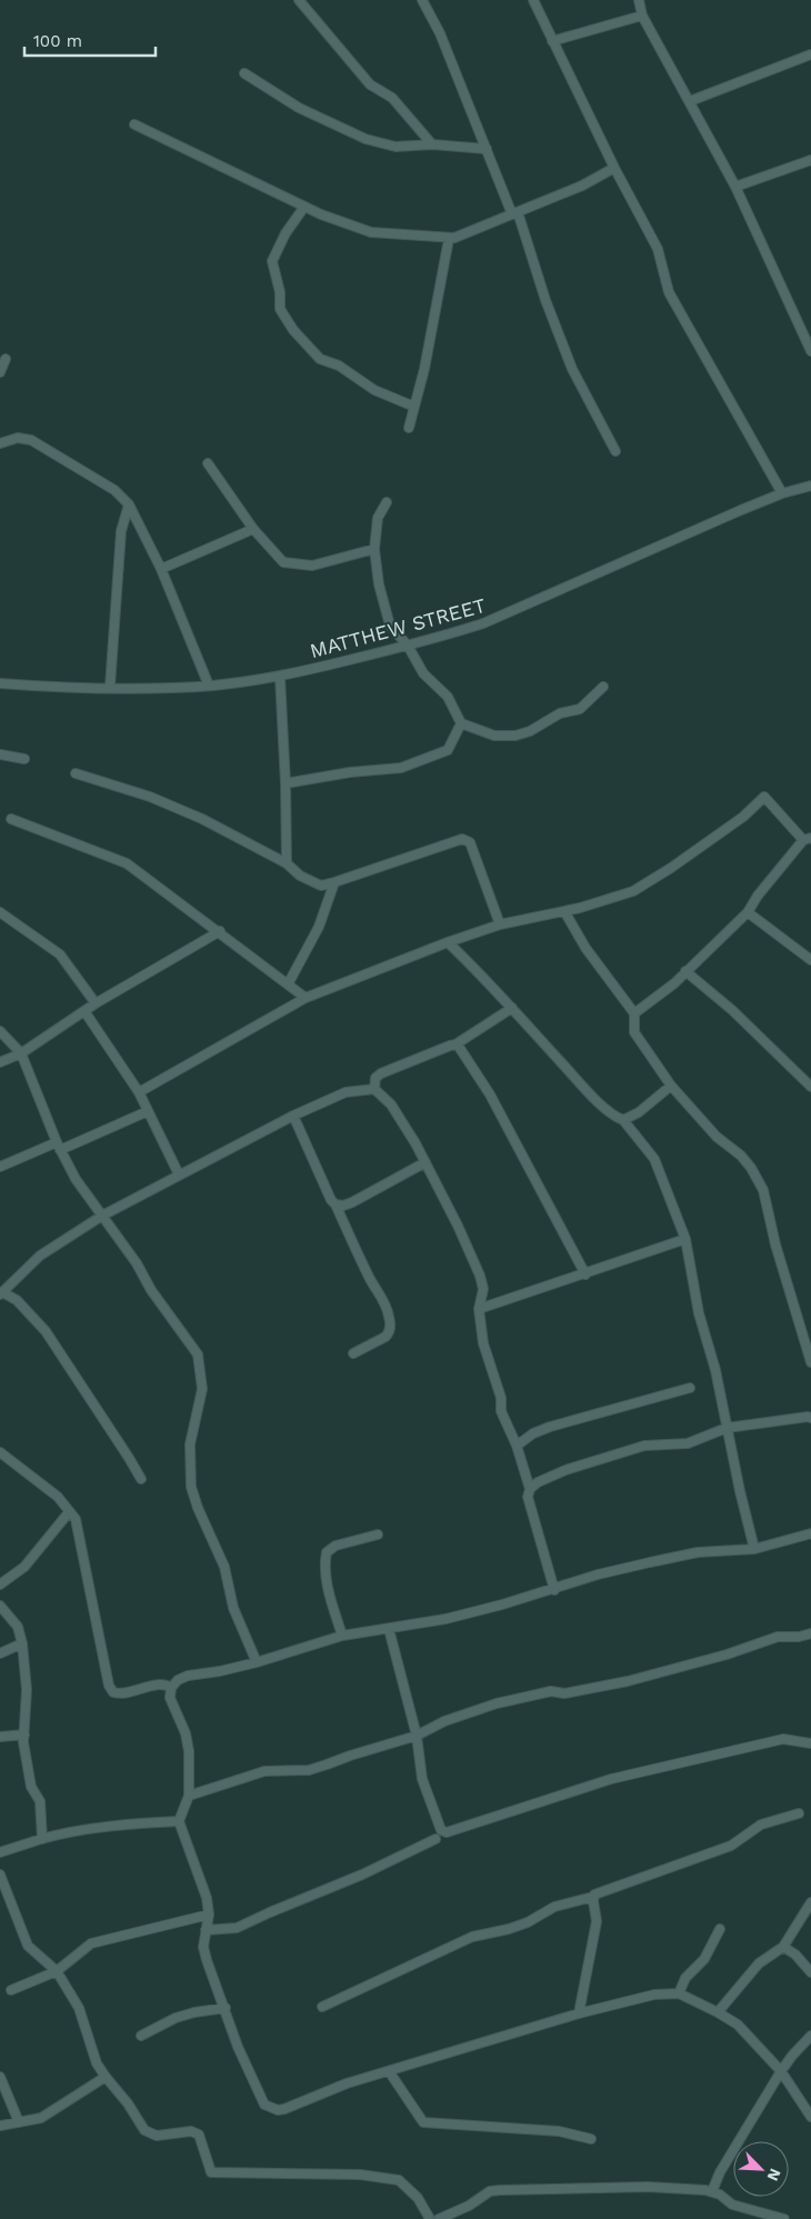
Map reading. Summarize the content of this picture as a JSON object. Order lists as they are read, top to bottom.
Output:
{
  "streets": {
    "street": ["MATTHEW STREET"]
  },
  "scale_bar": "100 m",
  "north": "bottom right"
}
